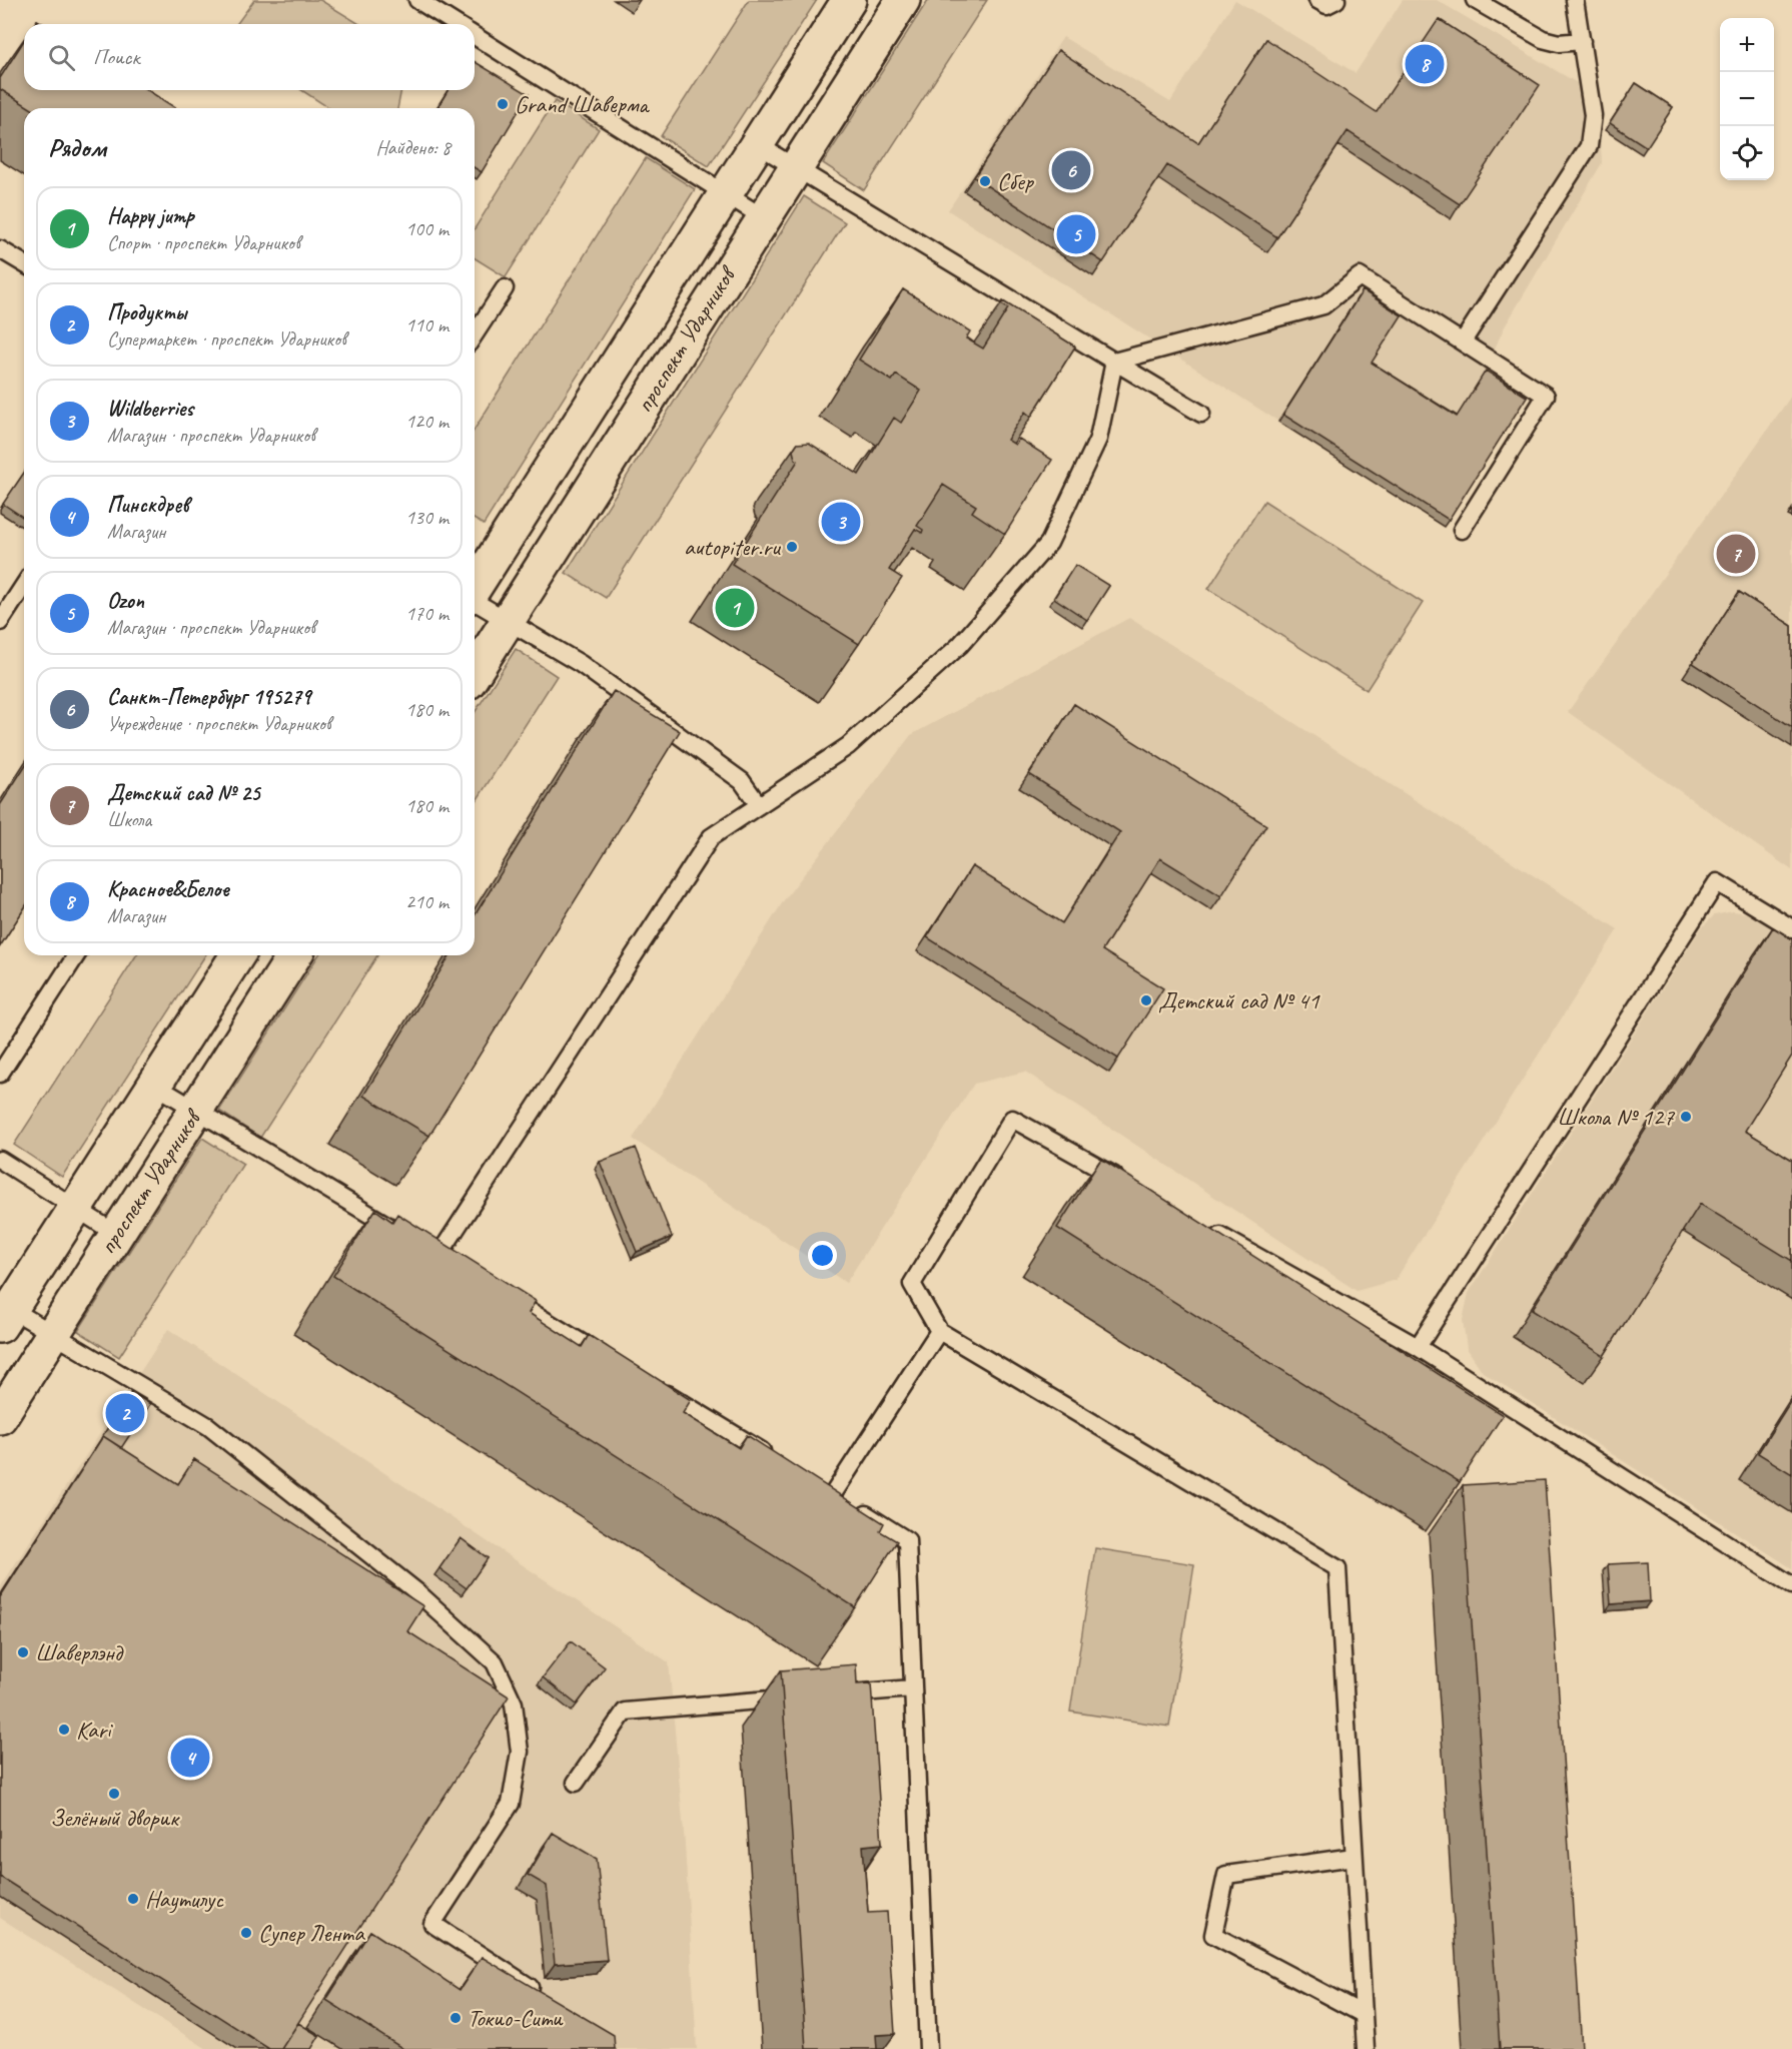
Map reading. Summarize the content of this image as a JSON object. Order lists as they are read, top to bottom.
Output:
{
  "streets": {
    "street": ["проспект Ударников"]
  },
  "places": [
    "Grand Шаверма",
    "Сбер",
    "autopiter.ru",
    "Детский сад № 41",
    "Школа № 127",
    "Шаверлэнд",
    "Kari",
    "Зелёный дворик",
    "Наутилус",
    "Супер Лента",
    "Токио-Сити"
  ],
  "page": {
    "map_buttons": ["+", "−"],
    "search": "Поиск",
    "pins": [
      "8",
      "6",
      "5",
      "3",
      "7",
      "1",
      "2",
      "4"
    ],
    "heading": ["Рядом", "Найдено: 8"],
    "list": [
      {
        "mark": "1",
        "name": "Happy jump",
        "note": "Спорт · проспект Ударников",
        "value": "100 m"
      },
      {
        "mark": "2",
        "name": "Продукты",
        "note": "Супермаркет · проспект Ударников",
        "value": "110 m"
      },
      {
        "mark": "3",
        "name": "Wildberries",
        "note": "Магазин · проспект Ударников",
        "value": "120 m"
      },
      {
        "mark": "4",
        "name": "Пинскдрев",
        "note": "Магазин",
        "value": "130 m"
      },
      {
        "mark": "5",
        "name": "Ozon",
        "note": "Магазин · проспект Ударников",
        "value": "170 m"
      },
      {
        "mark": "6",
        "name": "Санкт-Петербург 195279",
        "note": "Учреждение · проспект Ударников",
        "value": "180 m"
      },
      {
        "mark": "7",
        "name": "Детский сад № 25",
        "note": "Школа",
        "value": "180 m"
      },
      {
        "mark": "8",
        "name": "Красное&Белое",
        "note": "Магазин",
        "value": "210 m"
      }
    ]
  }
}
